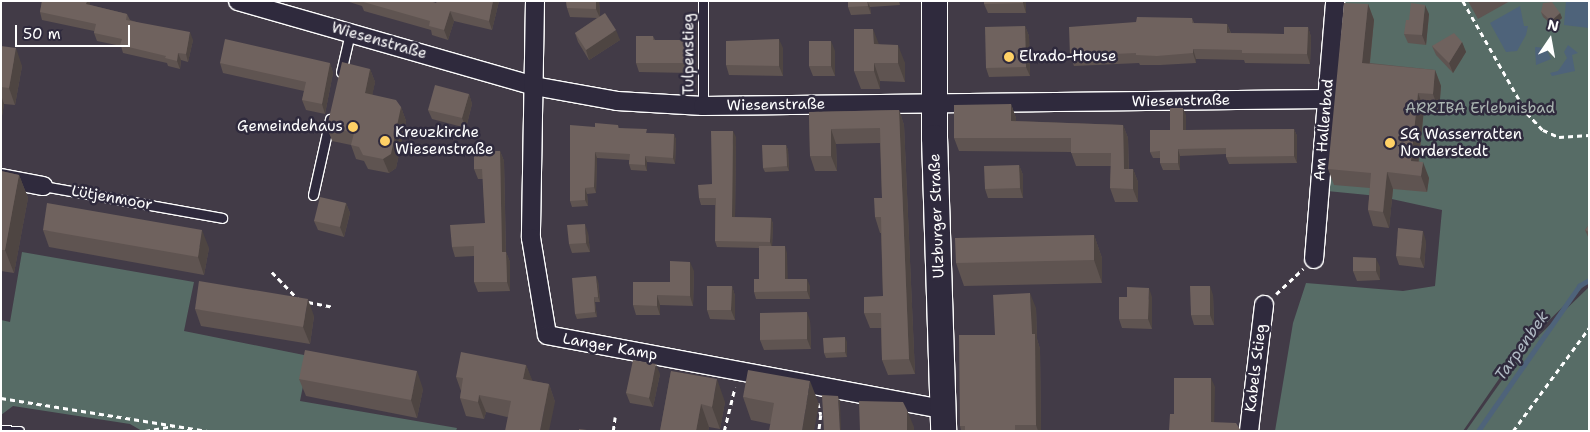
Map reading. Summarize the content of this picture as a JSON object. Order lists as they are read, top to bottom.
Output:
{
  "streets": {
    "main road": ["Ulzburger Straße"],
    "street": [
      "Wiesenstraße",
      "Am Hallenbad",
      "Lütjenmoor",
      "Langer Kamp",
      "Kabels Stieg"
    ],
    "lane": ["Tulpenstieg"]
  },
  "crossings": [
    ["Wiesenstraße", "Tulpenstieg"],
    ["Wiesenstraße", "Am Hallenbad"],
    ["Wiesenstraße", "Ulzburger Straße"],
    ["Wiesenstraße", "Langer Kamp"],
    ["Ulzburger Straße", "Langer Kamp"]
  ],
  "water": ["Tarpenbek"],
  "parks": ["ARRIBA Erlebnisbad"],
  "places": [
    "Elrado-House",
    "Gemeindehaus",
    "Kreuzkirche Wiesenstraße",
    "SG Wasserratten Norderstedt"
  ],
  "scale_bar": "50 m",
  "north": "top"
}
